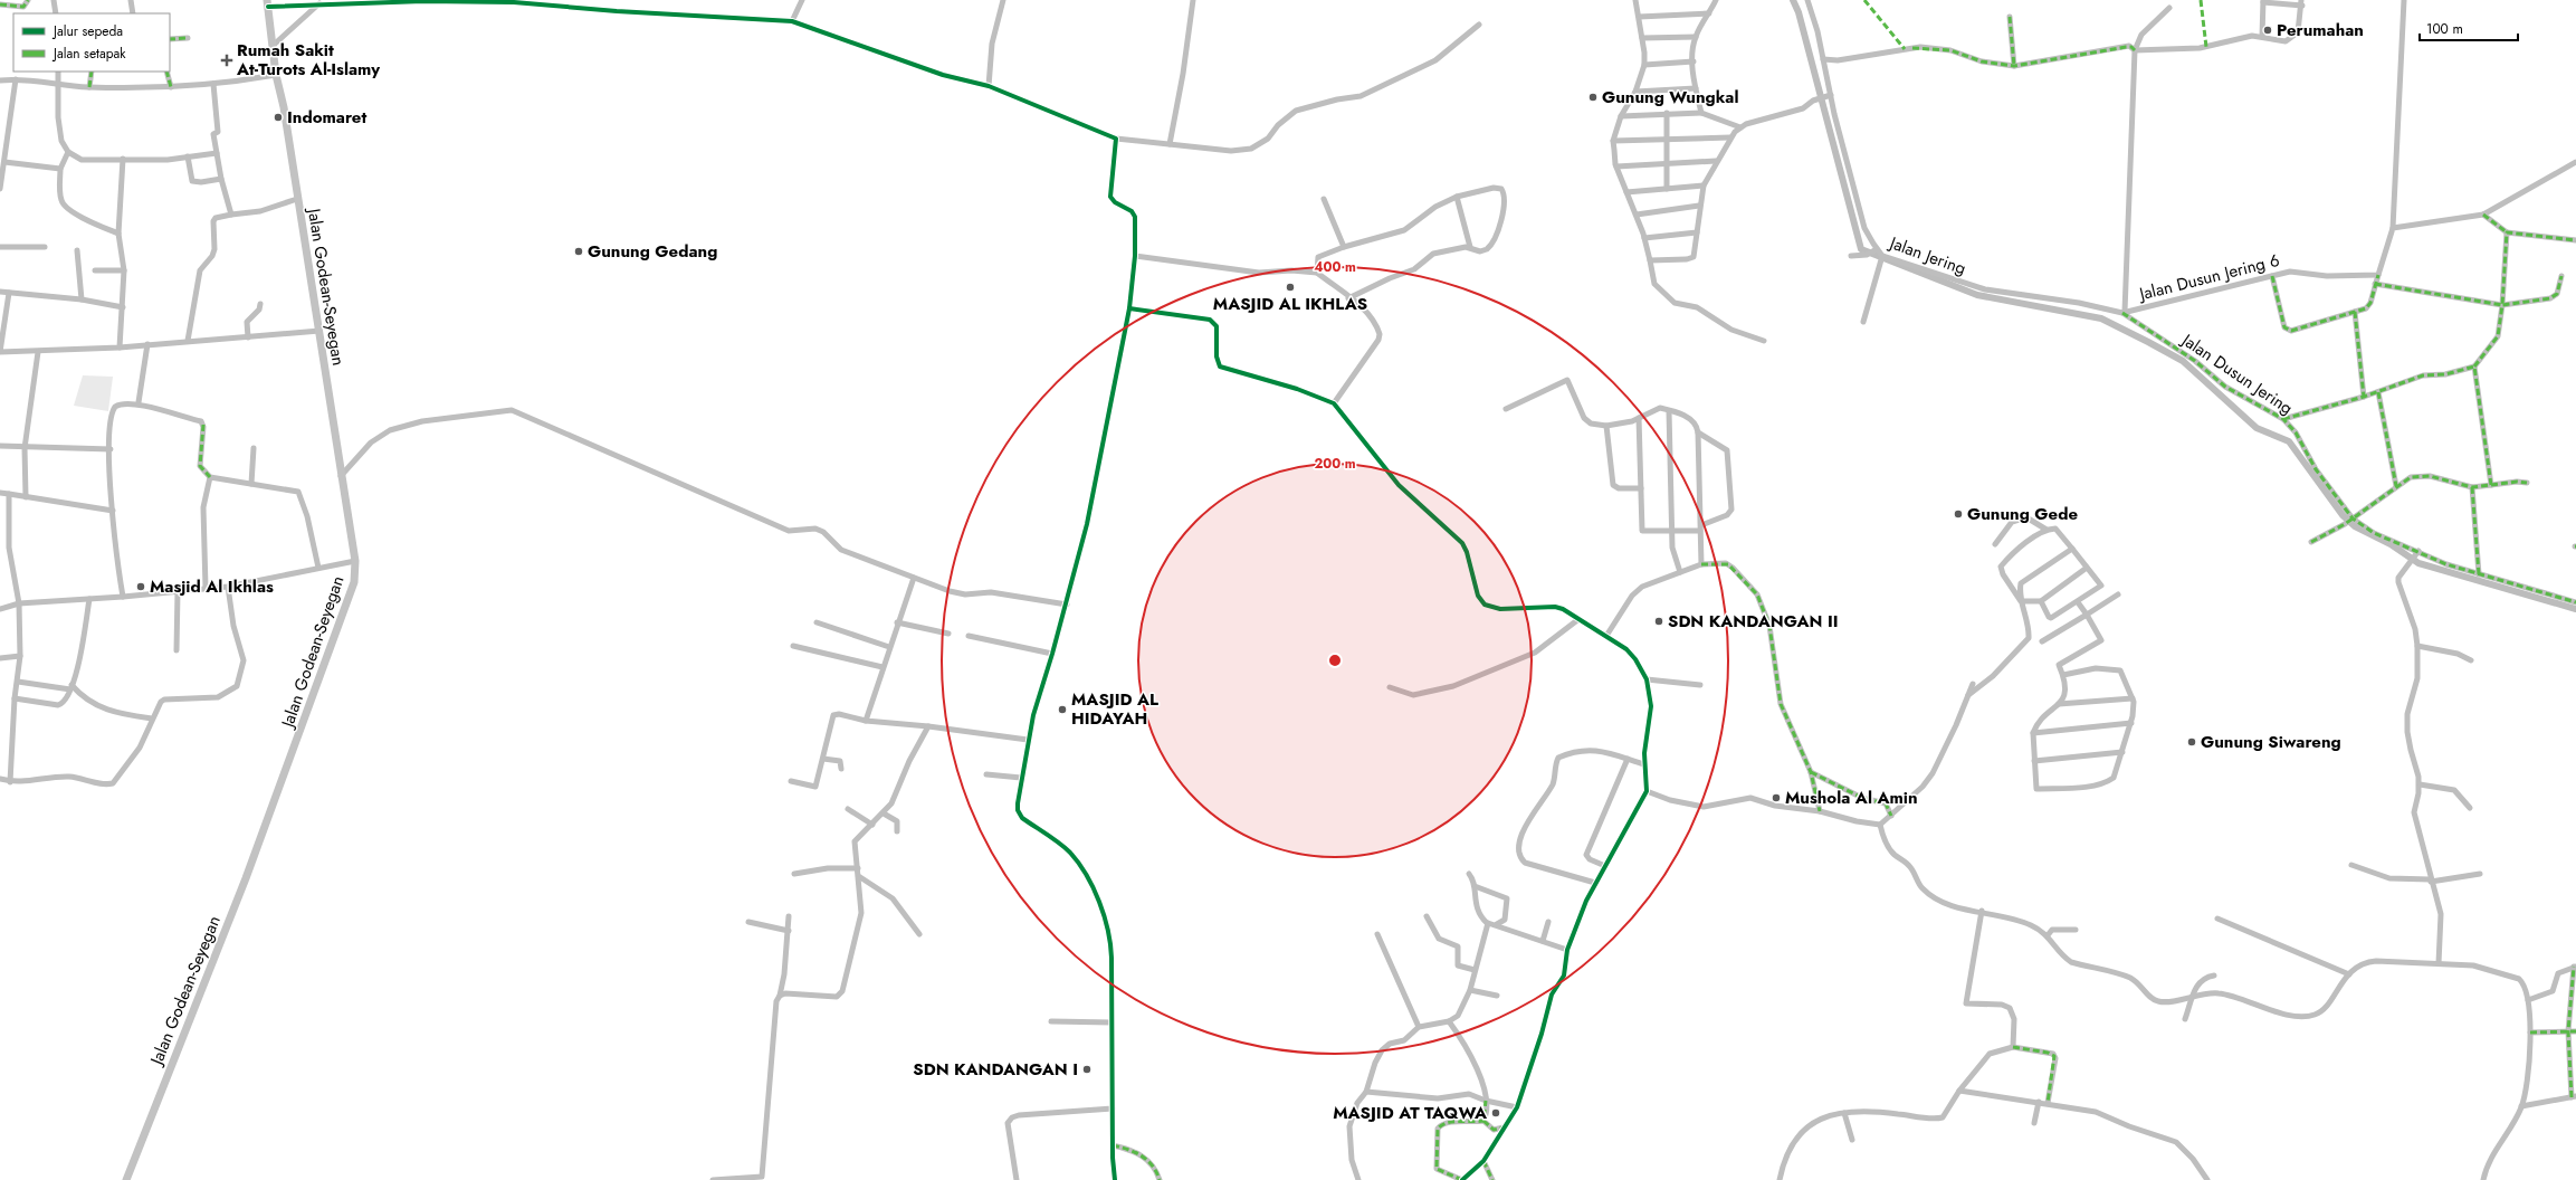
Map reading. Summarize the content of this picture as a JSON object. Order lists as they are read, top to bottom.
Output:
{
  "streets": {
    "main road": ["Jalan Godean-Seyegan"],
    "street": ["Jalan Jering", "Jalan Dusun Jering 6", "Jalan Dusun Jering"]
  },
  "crossings": [
    ["Jalan Jering", "Jalan Dusun Jering 6"],
    ["Jalan Jering", "Jalan Dusun Jering"],
    ["Jalan Dusun Jering 6", "Jalan Dusun Jering"]
  ],
  "places": {
    "other": [
      "Perumahan",
      "Gunung Wungkal",
      "Indomaret",
      "Gunung Gedang",
      "MASJID AL IKHLAS",
      "Gunung Gede",
      "Masjid Al Ikhlas",
      "SDN KANDANGAN II",
      "MASJID AL HIDAYAH",
      "Gunung Siwareng",
      "Mushola Al Amin",
      "SDN KANDANGAN I",
      "MASJID AT TAQWA"
    ],
    "health": ["Rumah Sakit At-Turots Al-Islamy"]
  },
  "legend": ["Jalur sepeda", "Jalan setapak"],
  "scale_bar": "100 m",
  "rings": ["400 m", "200 m"]
}
